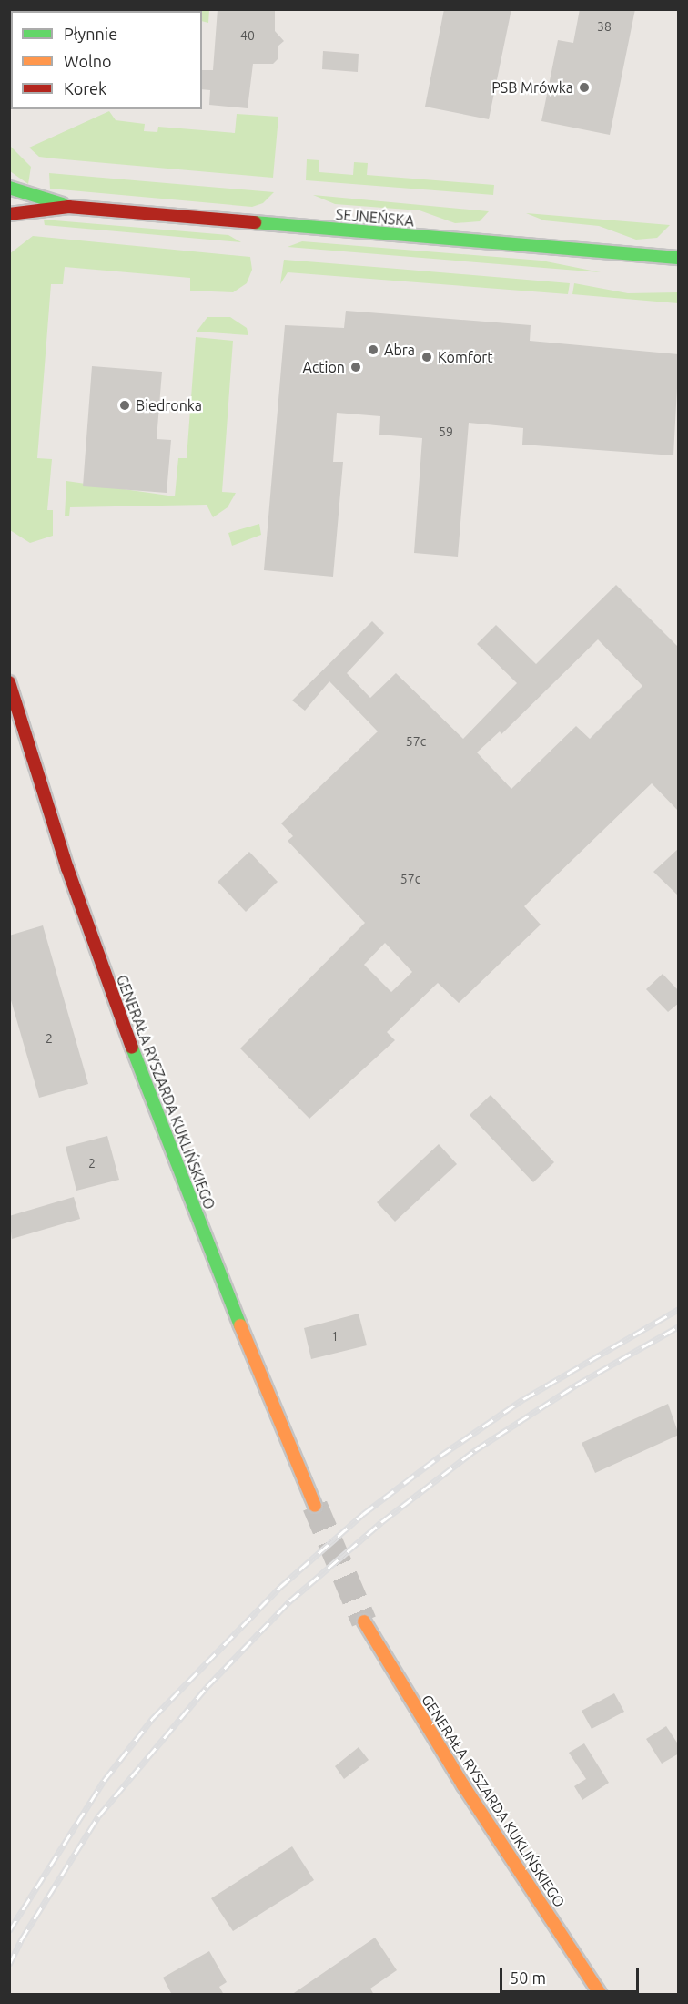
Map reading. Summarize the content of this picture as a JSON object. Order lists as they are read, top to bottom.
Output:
{
  "streets": {
    "main road": ["SEJNEŃSKA", "GENERAŁA RYSZARDA KUKLIŃSKIEGO"]
  },
  "places": [
    "PSB Mrówka",
    "Abra",
    "Komfort",
    "Action",
    "Biedronka"
  ],
  "house_numbers": [
    "38",
    "40",
    "59",
    "57c",
    "57c",
    "2",
    "2",
    "1"
  ],
  "legend": ["Płynnie", "Wolno", "Korek"],
  "scale_bar": "50 m"
}
